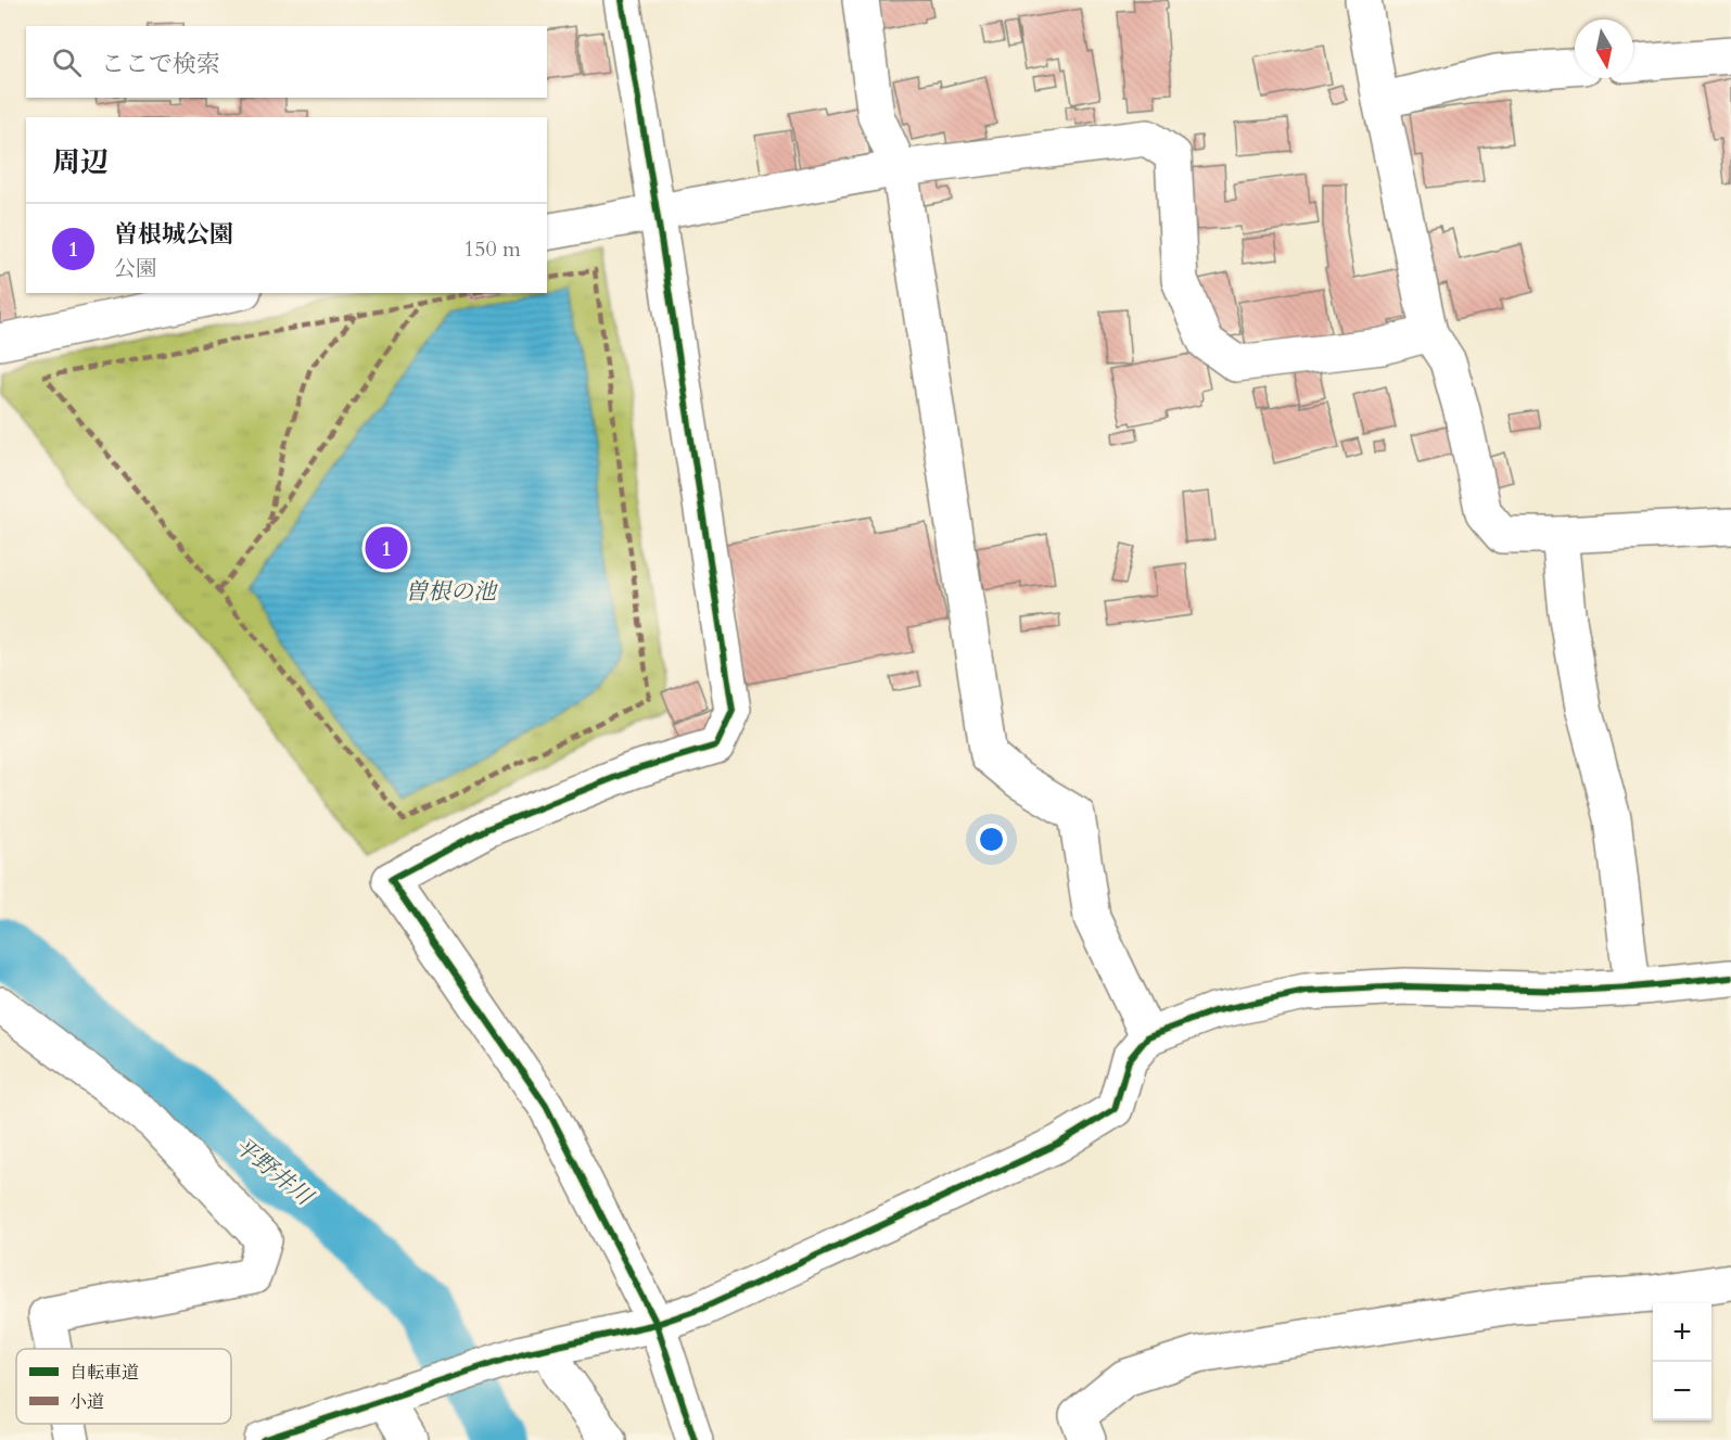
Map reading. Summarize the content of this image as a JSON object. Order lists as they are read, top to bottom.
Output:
{
  "water": ["曽根の池", "平野井川"],
  "legend": ["自転車道", "小道"],
  "north": "bottom",
  "page": {
    "search": "ここで検索",
    "heading": "周辺",
    "list": [
      {
        "mark": "1",
        "name": "曽根城公園",
        "note": "公園",
        "value": "150 m"
      }
    ],
    "pins": "1",
    "map_buttons": ["+", "−"]
  }
}
